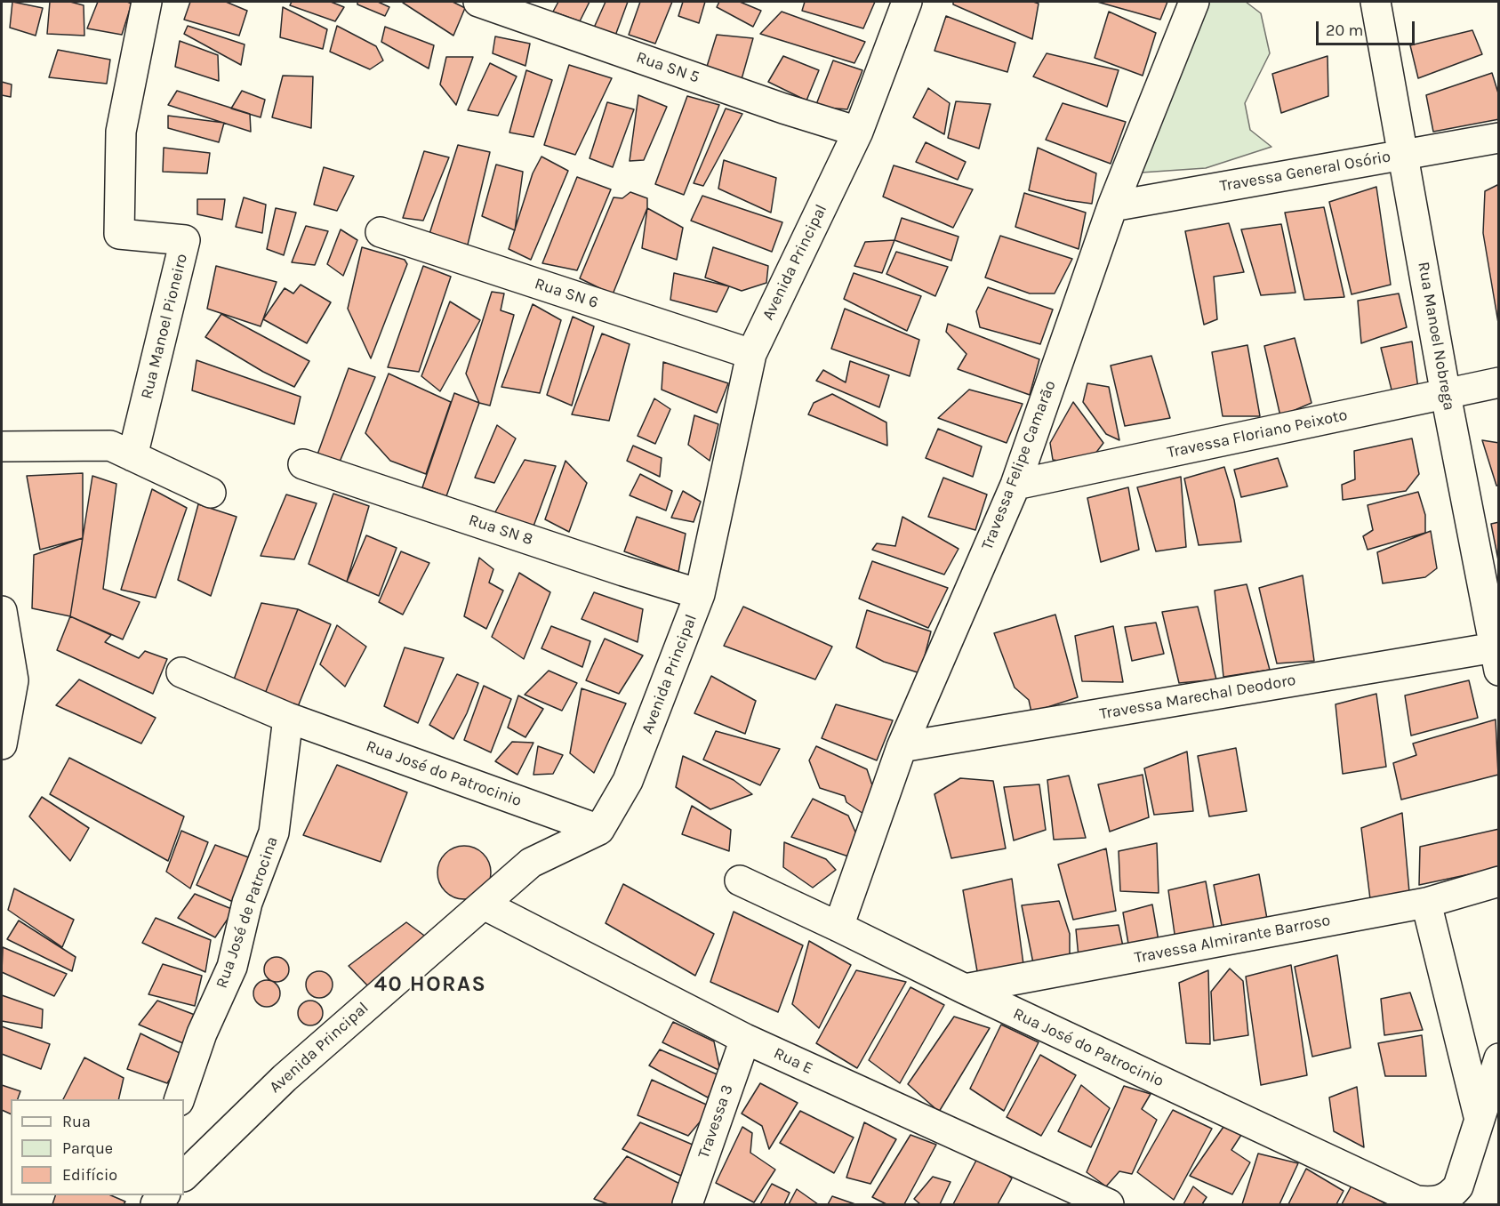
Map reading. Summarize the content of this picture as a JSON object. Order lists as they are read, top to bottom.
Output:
{
  "streets": {
    "street": [
      "Rua SN 5",
      "Travessa General Osório",
      "Avenida Principal",
      "Rua SN 6",
      "Rua Manoel Pioneiro",
      "Rua Manoel Nobrega",
      "Travessa Floriano Peixoto",
      "Travessa Felipe Camarão",
      "Rua SN 8",
      "Travessa Marechal Deodoro",
      "Rua José do Patrocinio",
      "Rua José de Patrocina",
      "Travessa Almirante Barroso",
      "Rua E",
      "Travessa 3"
    ]
  },
  "crossings": [
    ["Rua SN 5", "Avenida Principal"],
    ["Travessa General Osório", "Rua Manoel Nobrega"],
    ["Travessa General Osório", "Travessa Felipe Camarão"],
    ["Avenida Principal", "Rua SN 6"],
    ["Avenida Principal", "Rua SN 8"],
    ["Avenida Principal", "Rua José do Patrocinio"],
    ["Avenida Principal", "Rua E"],
    ["Rua Manoel Nobrega", "Travessa Floriano Peixoto"],
    ["Rua Manoel Nobrega", "Travessa Marechal Deodoro"],
    ["Travessa Floriano Peixoto", "Travessa Felipe Camarão"],
    ["Travessa Felipe Camarão", "Travessa Marechal Deodoro"],
    ["Travessa Felipe Camarão", "Rua José do Patrocinio"],
    ["Rua José do Patrocinio", "Rua José de Patrocina"],
    ["Rua José do Patrocinio", "Travessa Almirante Barroso"],
    ["Rua E", "Travessa 3"]
  ],
  "districts": ["40 HORAS"],
  "legend": ["Rua", "Parque", "Edifício"],
  "scale_bar": "20 m"
}
